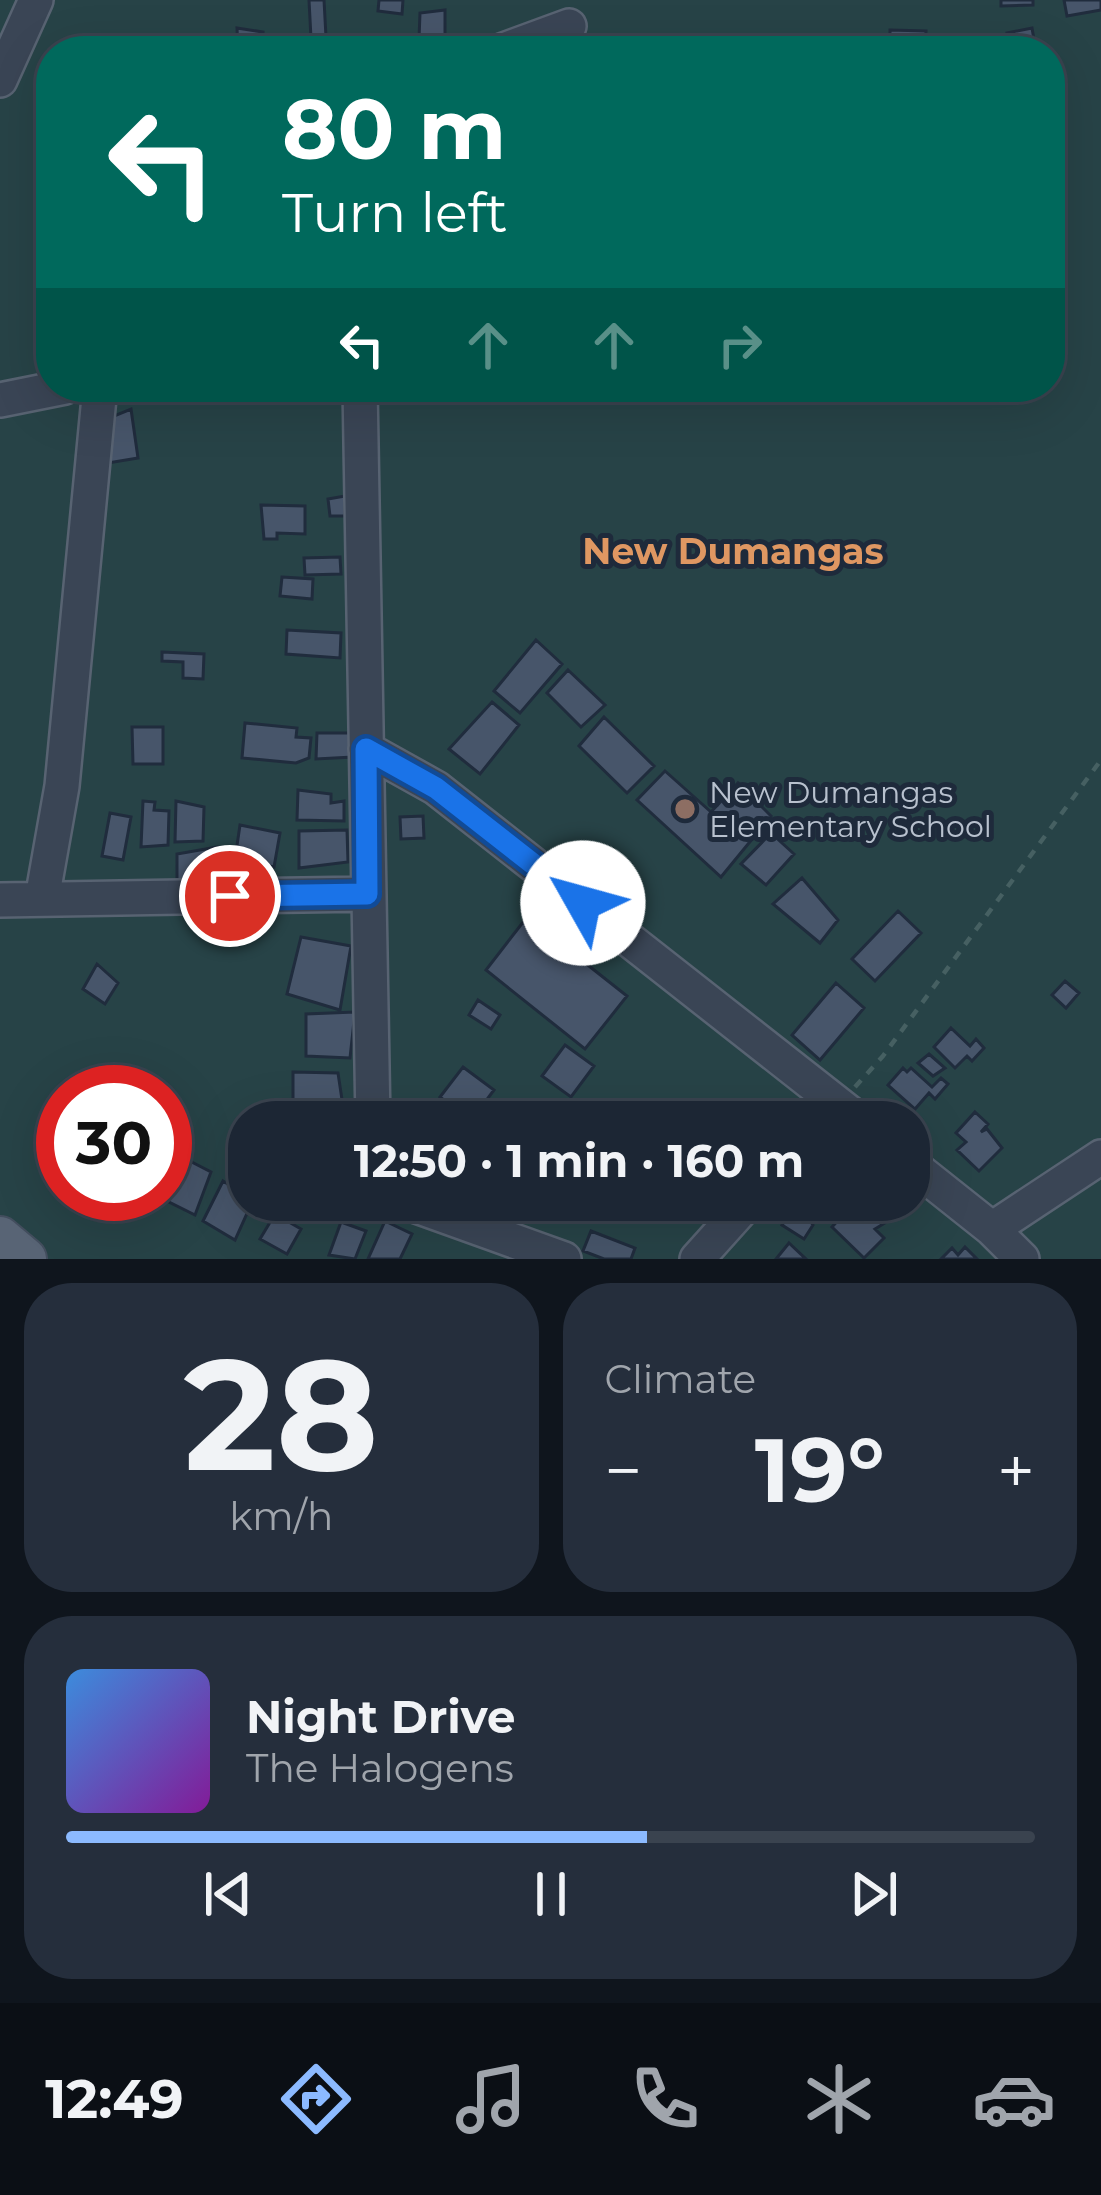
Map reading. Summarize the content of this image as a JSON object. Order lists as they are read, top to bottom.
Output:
{
  "districts": ["New Dumangas"],
  "places": ["New Dumangas Elementary School"],
  "page": {
    "turn": ["80 m", "Turn left"],
    "limit": "30",
    "trip": "12:50 · 1 min · 160 m",
    "tile": [
      ["28", "km/h"],
      "Climate"
    ],
    "heat": ["−", "19°", "+"],
    "song": ["Night Drive", "The Halogens"],
    "tabs": "12:49"
  }
}
